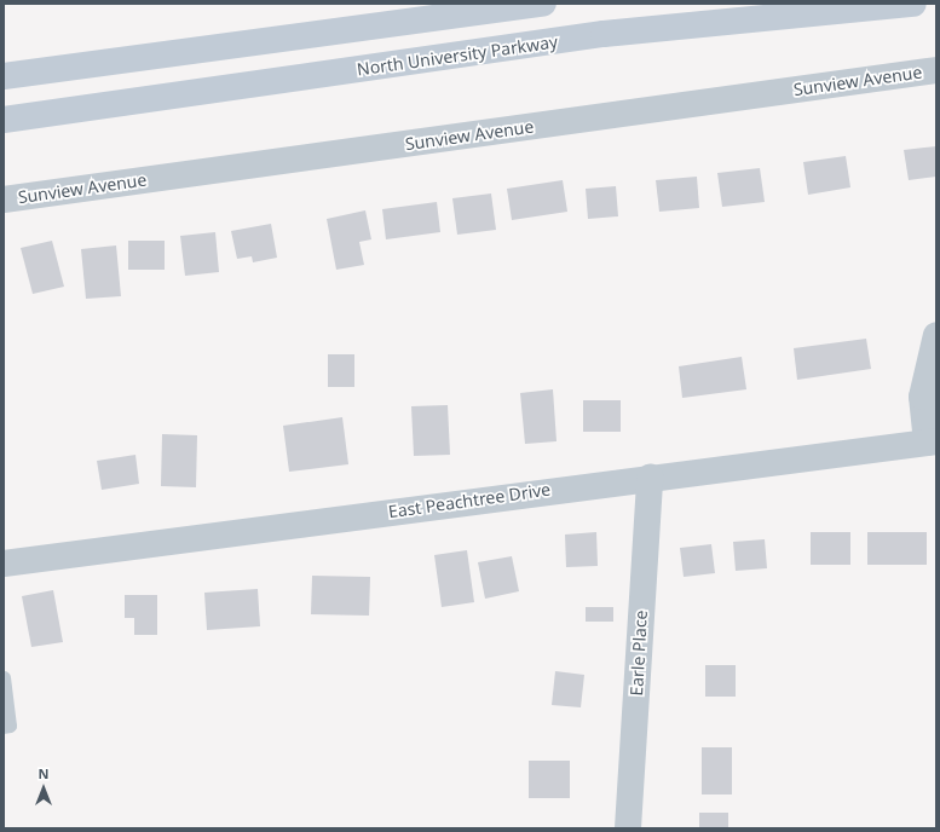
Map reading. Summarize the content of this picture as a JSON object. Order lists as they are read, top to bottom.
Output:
{
  "streets": {
    "main road": ["North University Parkway"],
    "street": ["Sunview Avenue", "East Peachtree Drive", "Earle Place"]
  },
  "crossings": [
    ["East Peachtree Drive", "Earle Place"]
  ],
  "north": "top"
}
